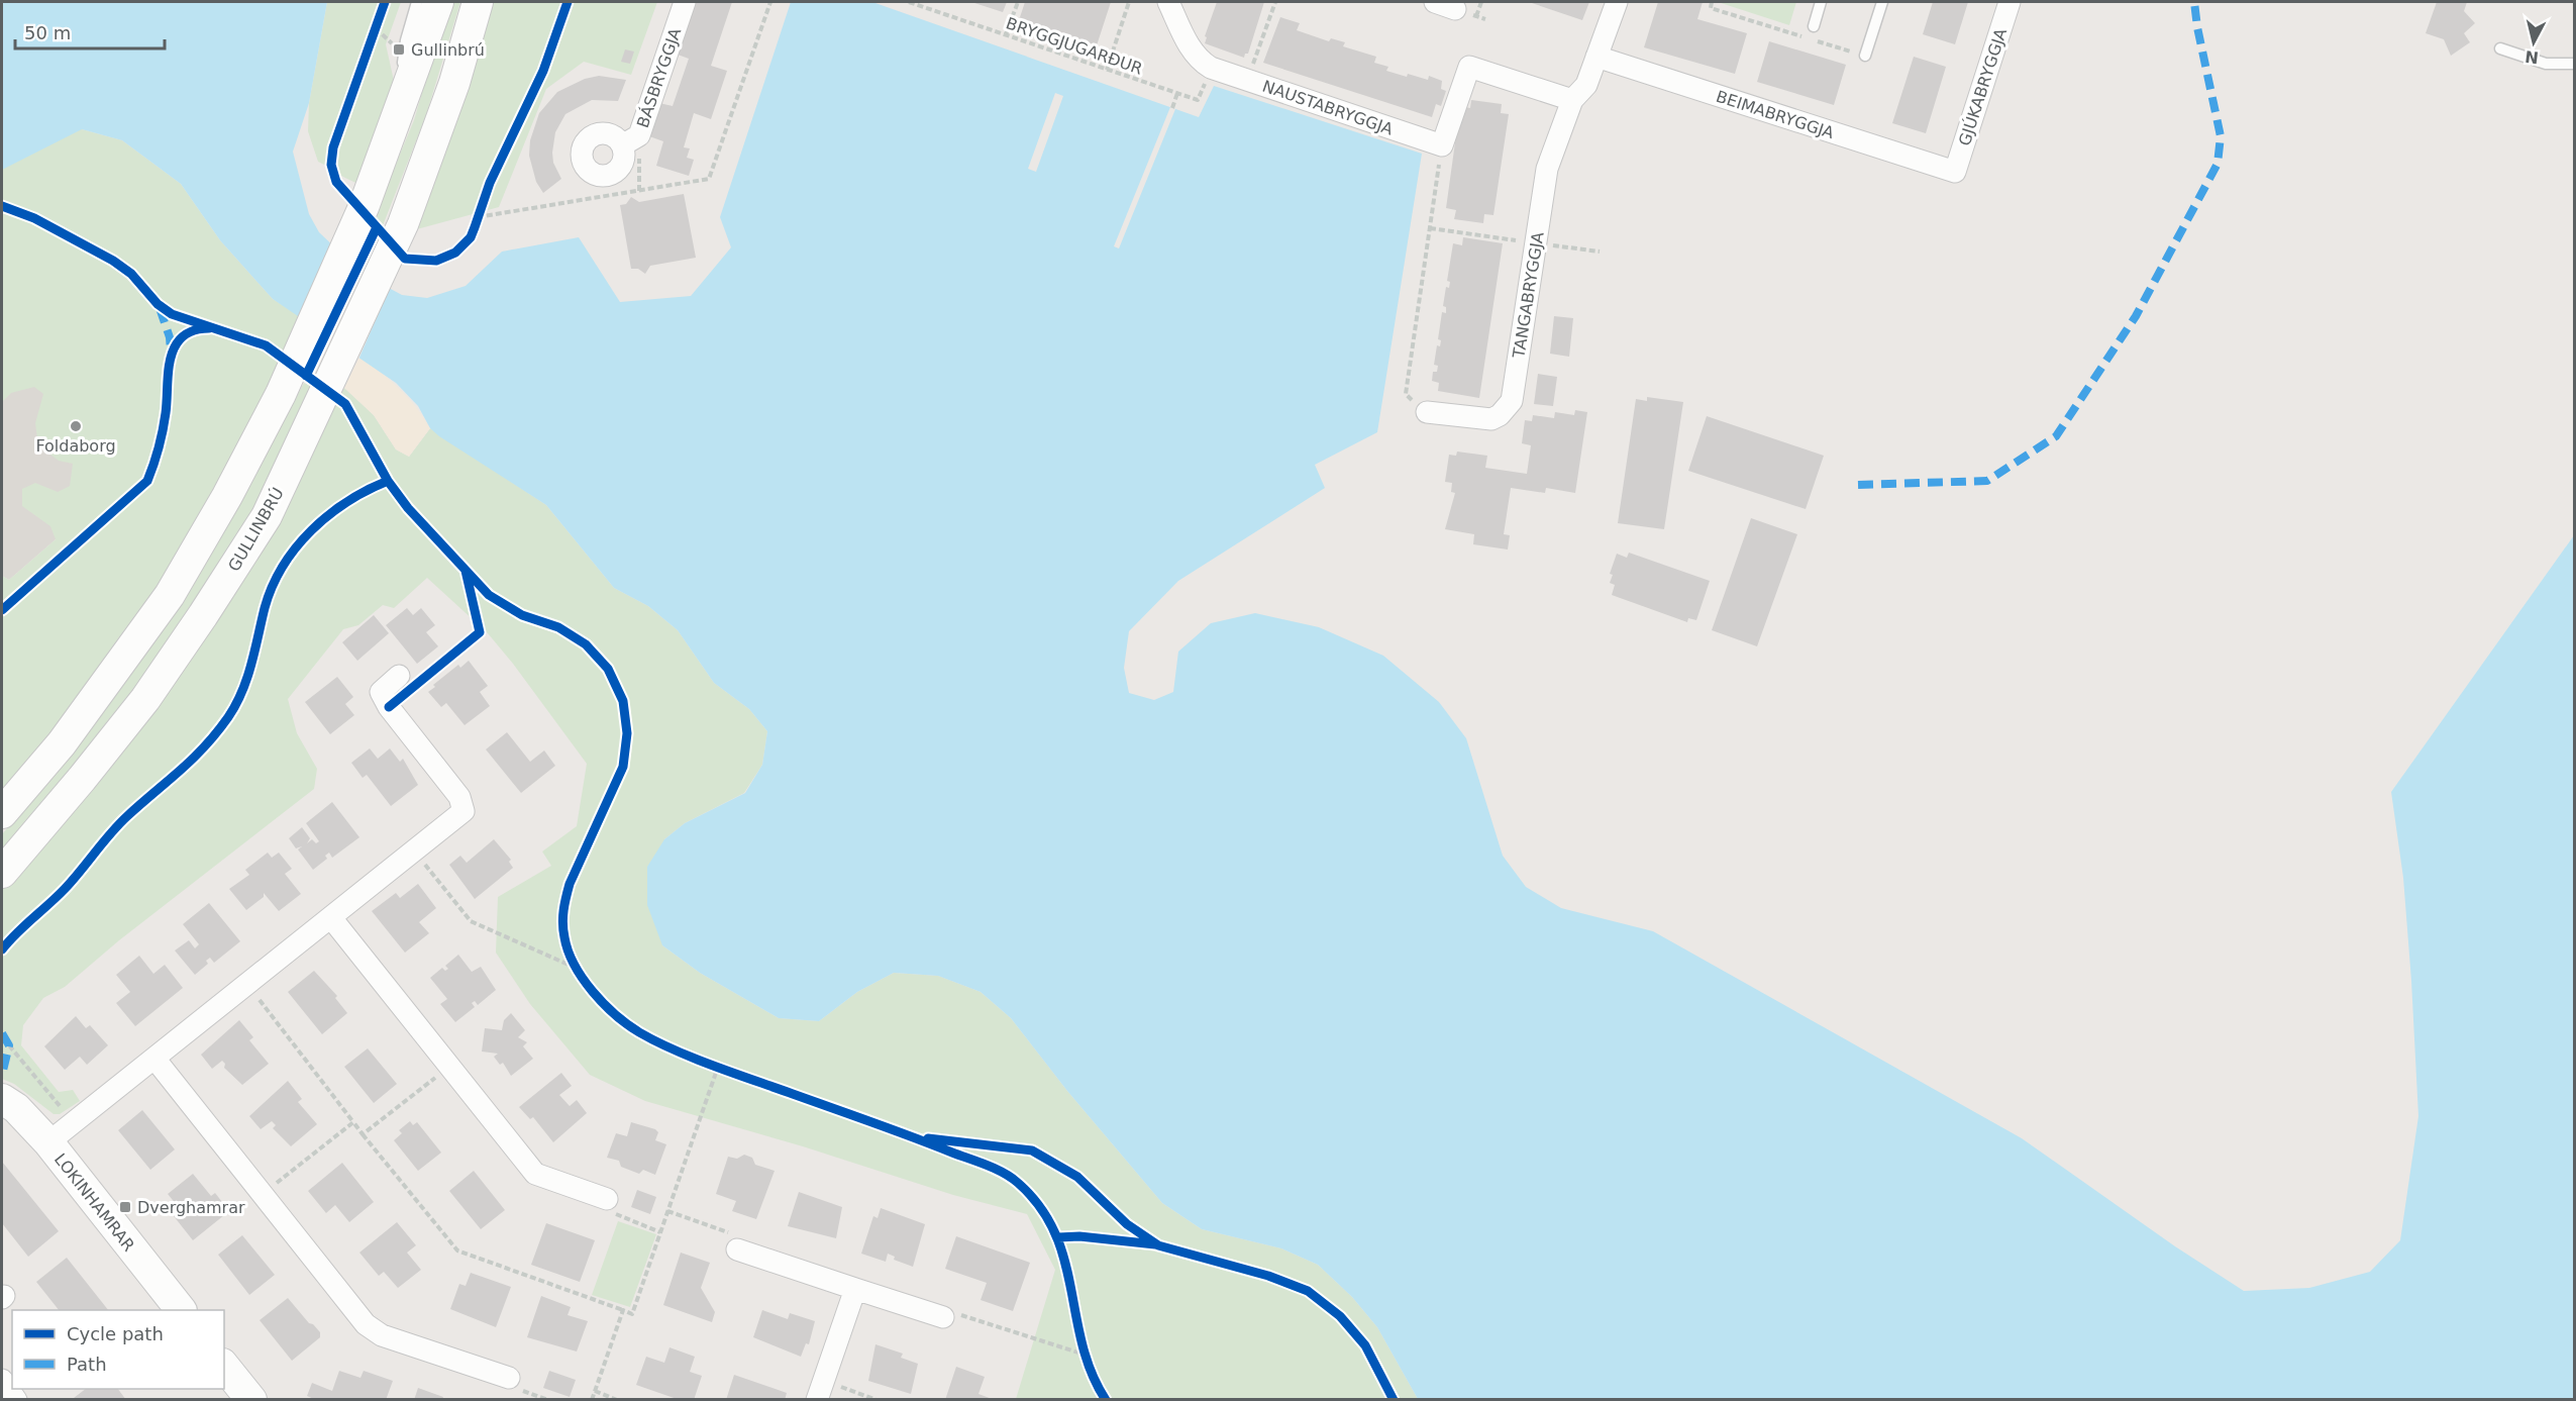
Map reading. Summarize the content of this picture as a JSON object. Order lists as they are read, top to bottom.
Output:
{
  "streets": {
    "main road": ["GULLINBRÚ", "LOKINHAMRAR"],
    "street": [
      "BÁSBRYGGJA",
      "GJÚKABRYGGJA",
      "NAUSTABRYGGJA",
      "BEIMABRYGGJA",
      "TANGABRYGGJA"
    ],
    "path": ["BRYGGJUGARÐUR"]
  },
  "crossings": [
    ["BRYGGJUGARÐUR", "NAUSTABRYGGJA"],
    ["GJÚKABRYGGJA", "BEIMABRYGGJA"],
    ["BEIMABRYGGJA", "TANGABRYGGJA"]
  ],
  "places": {
    "transit": ["Gullinbrú", "Dverghamrar"],
    "other": ["Foldaborg"]
  },
  "legend": ["Cycle path", "Path"],
  "scale_bar": "50 m",
  "north": "bottom"
}
